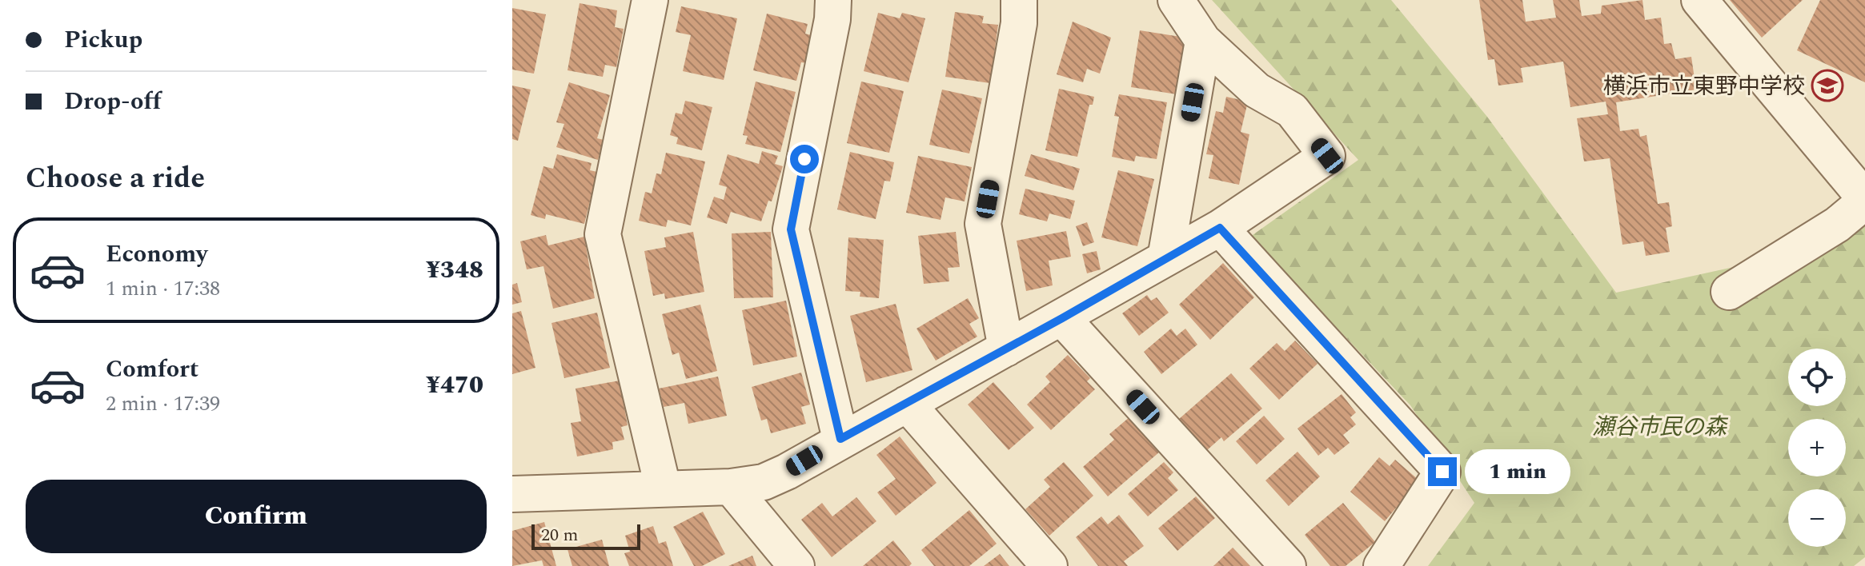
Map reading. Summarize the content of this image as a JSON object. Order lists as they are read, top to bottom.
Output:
{
  "parks": ["瀬谷市民の森"],
  "places": {
    "school or university": ["横浜市立東野中学校"]
  },
  "scale_bar": "20 m",
  "page": {
    "banner": ["Pickup", "Drop-off"],
    "heading": "Choose a ride",
    "list": [
      {
        "name": "Economy",
        "note": "1 min · 17:38",
        "value": "¥348"
      },
      {
        "name": "Comfort",
        "note": "2 min · 17:39",
        "value": "¥470"
      }
    ],
    "map_buttons": ["+", "−"],
    "bubble": "1 min",
    "buttons": "Confirm",
    "scale": "20 m"
  }
}
